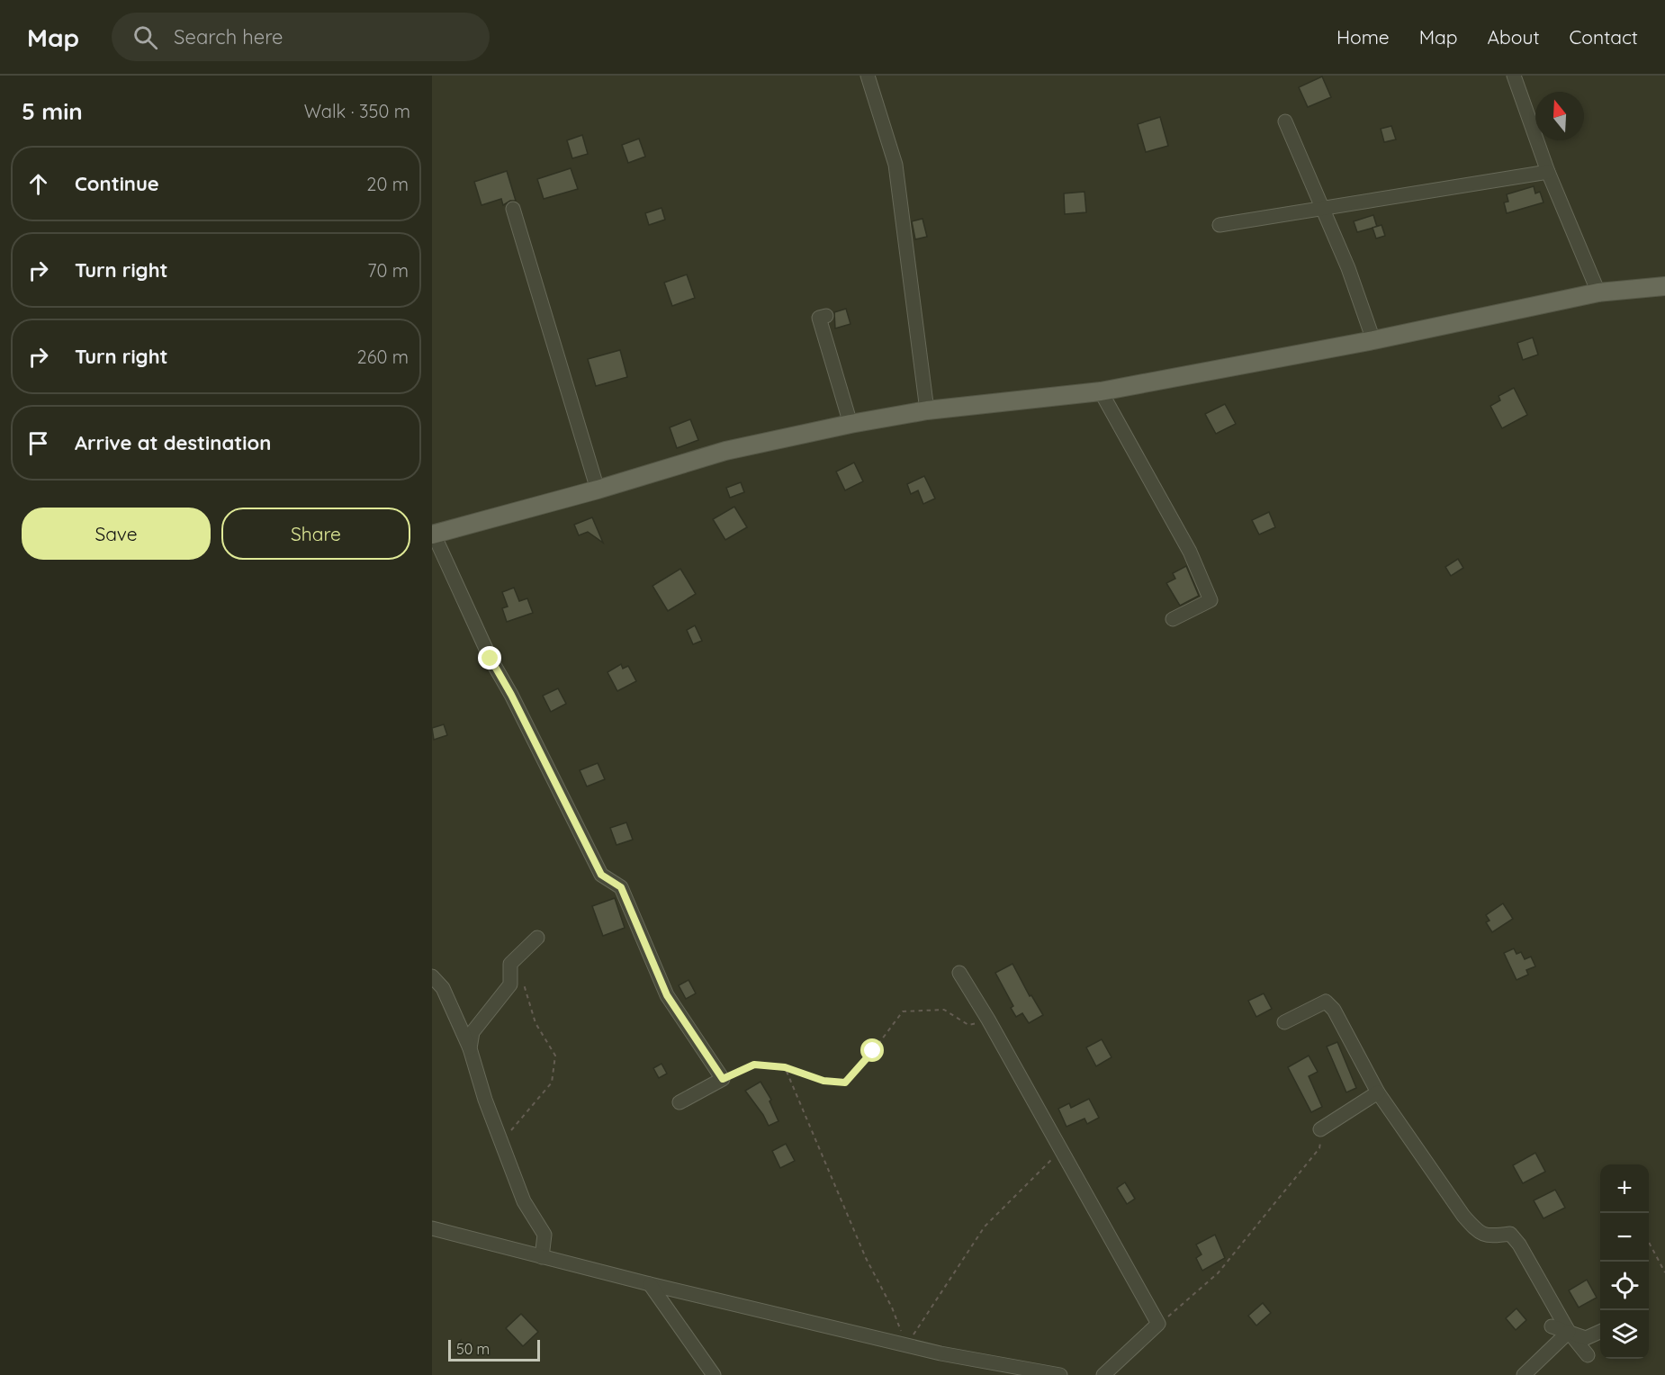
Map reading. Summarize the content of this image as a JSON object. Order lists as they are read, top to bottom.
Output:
{
  "scale_bar": "50 m",
  "north": "top",
  "page": {
    "header": "Map",
    "search": "Search here",
    "nav": [
      "Home",
      "Map",
      "About",
      "Contact"
    ],
    "heading": ["5 min", "Walk · 350 m"],
    "list": [
      ["Continue", "20 m"],
      ["Turn right", "70 m"],
      ["Turn right", "260 m"],
      "Arrive at destination"
    ],
    "buttons": ["Save", "Share"],
    "map_buttons": ["+", "−"],
    "scale": "50 m"
  }
}
